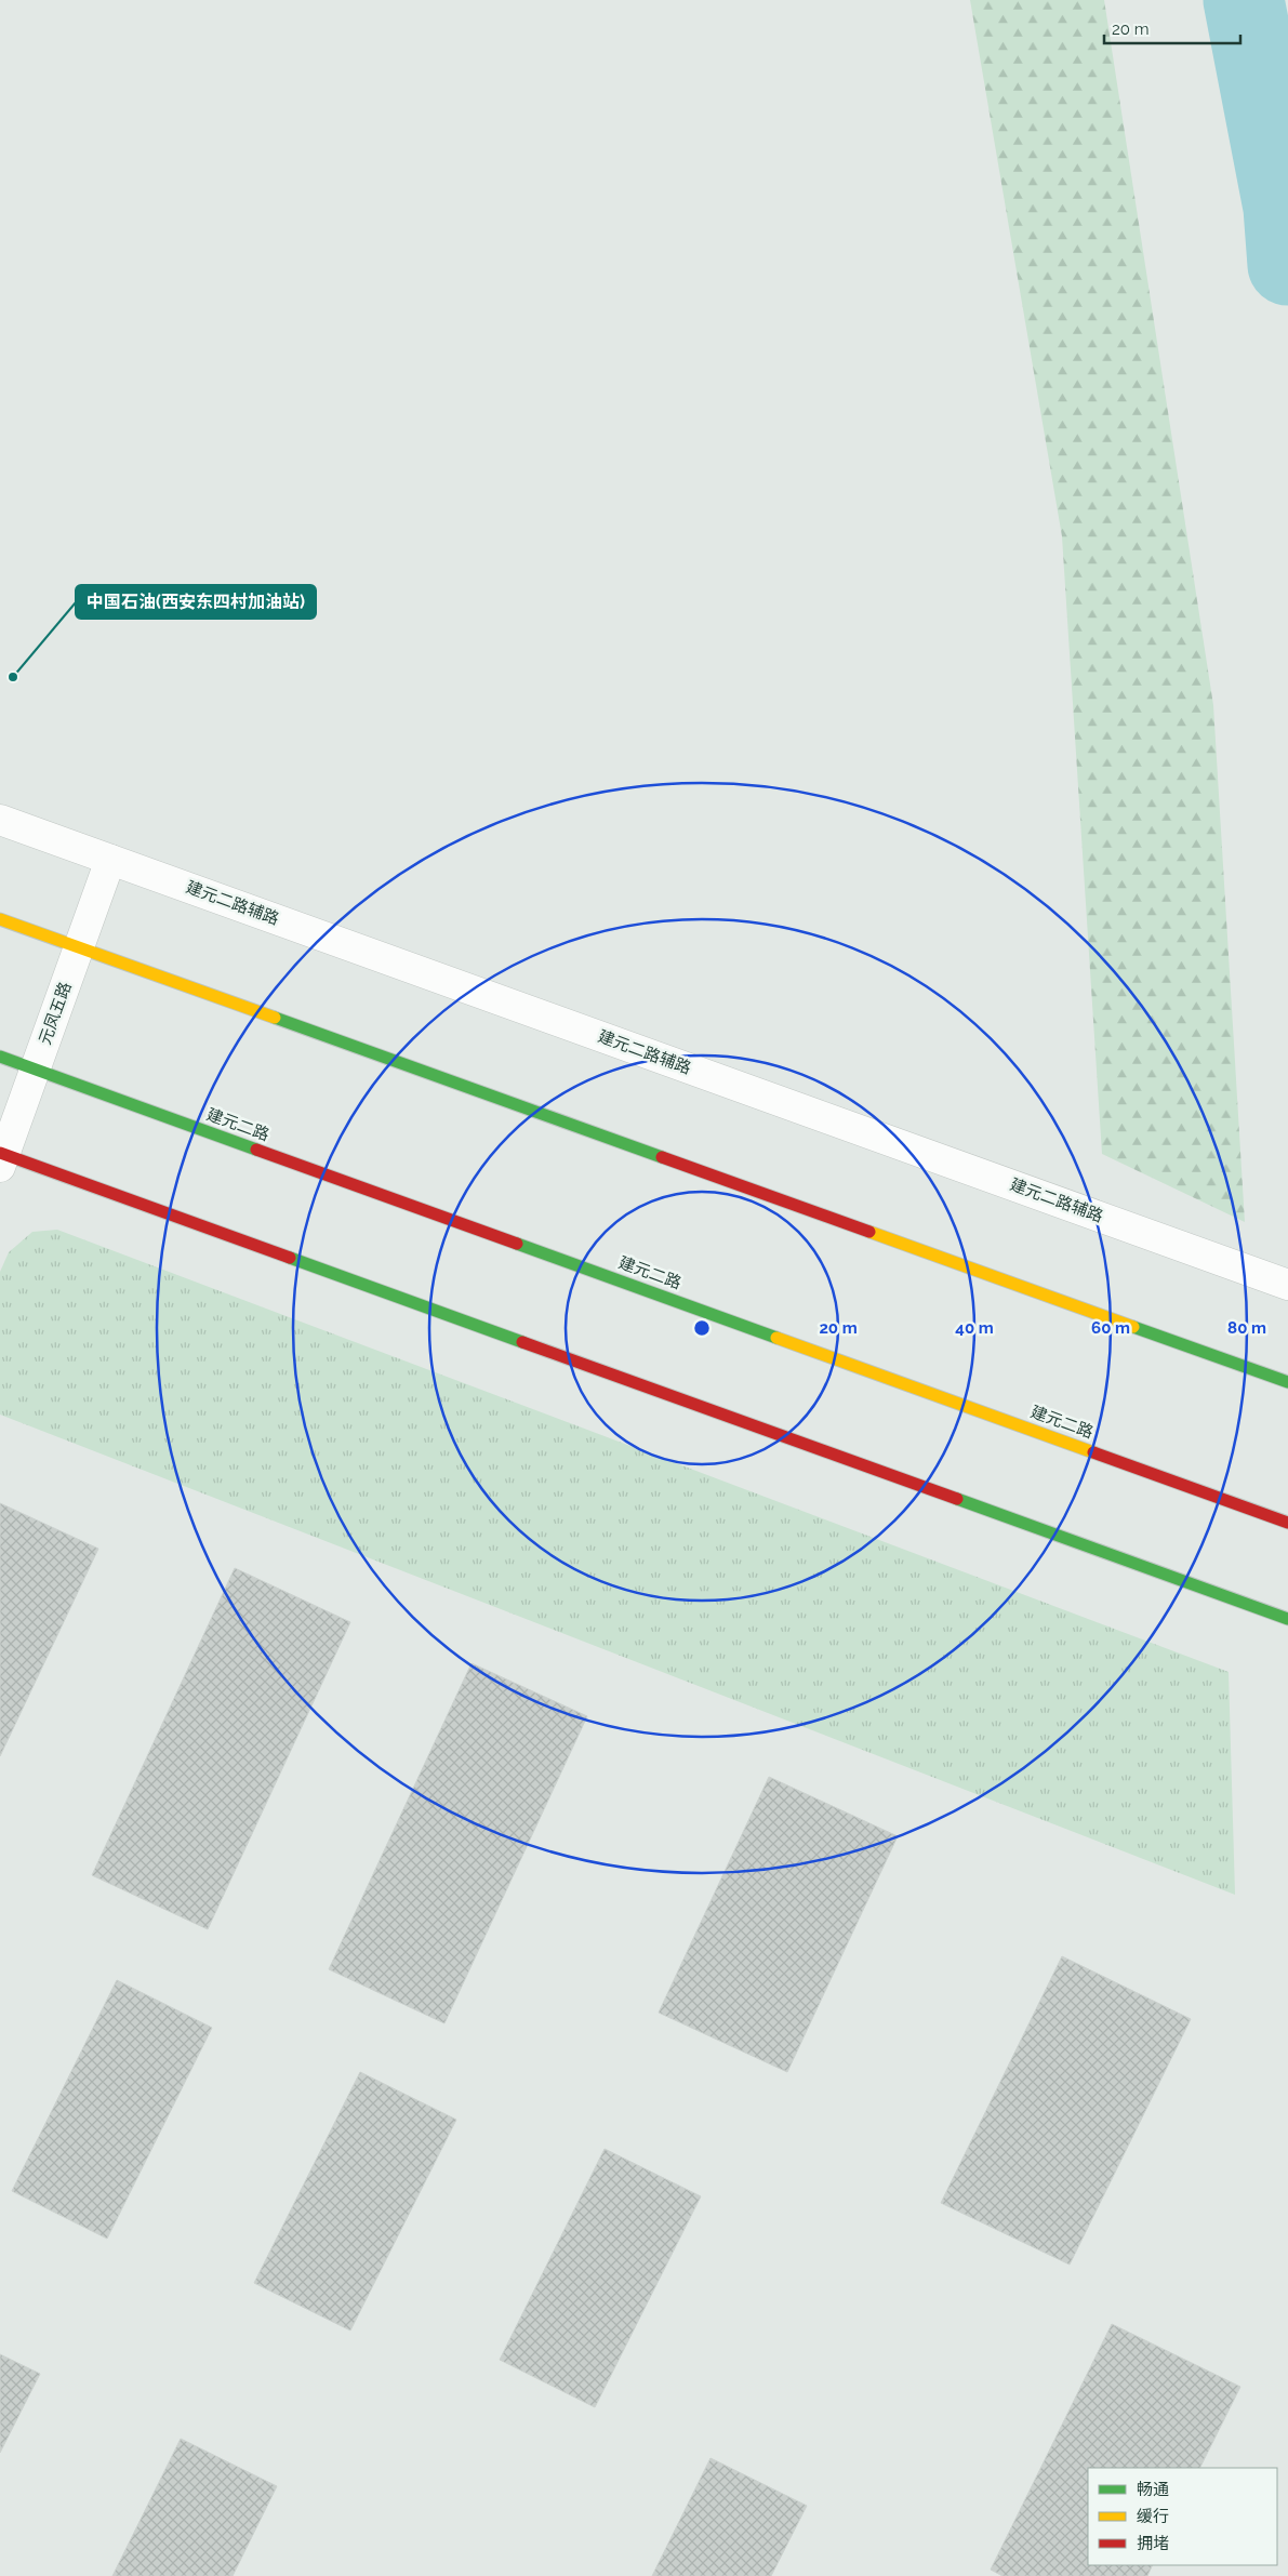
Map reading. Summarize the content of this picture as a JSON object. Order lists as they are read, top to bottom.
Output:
{
  "streets": {
    "main road": ["建元二路"],
    "street": ["建元二路辅路", "元凤五路"]
  },
  "crossings": [
    ["建元二路辅路", "元凤五路"],
    ["元凤五路", "建元二路"]
  ],
  "places": ["中国石油(西安东四村加油站)"],
  "legend": ["畅通", "缓行", "拥堵"],
  "scale_bar": "20 m",
  "rings": [
    "20 m",
    "40 m",
    "60 m",
    "80 m"
  ]
}
